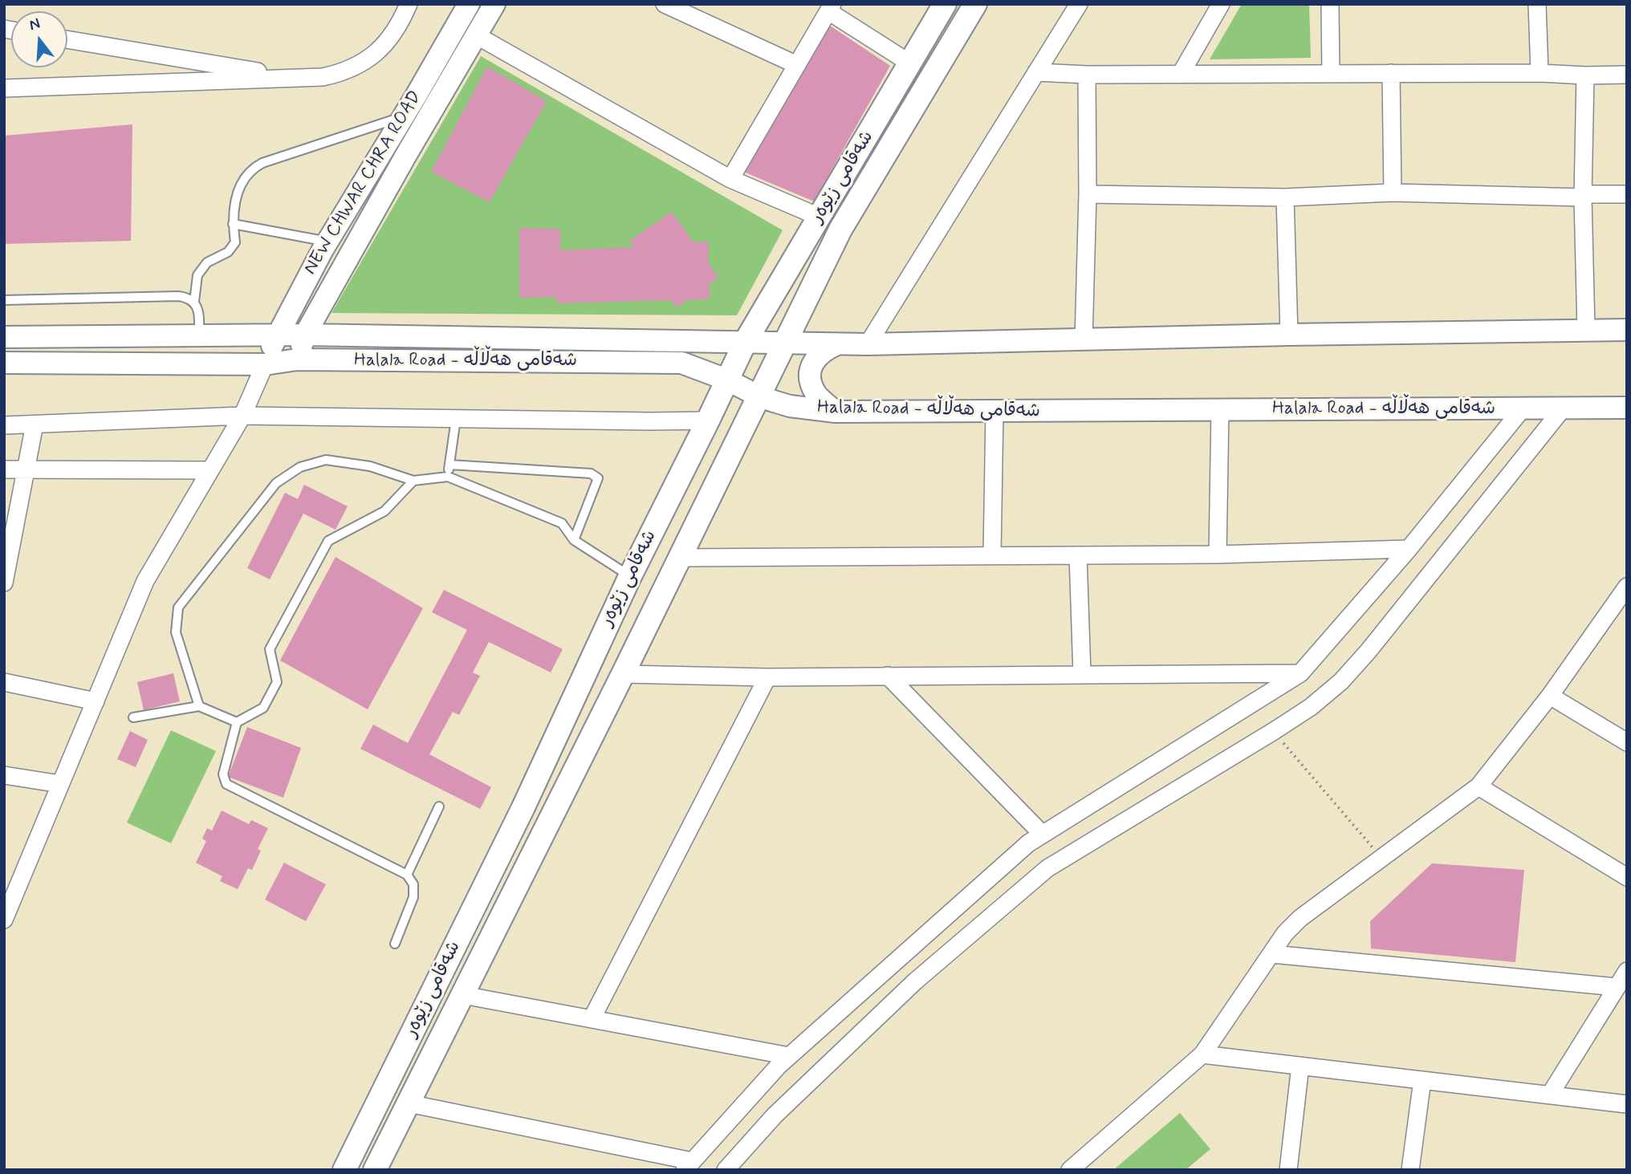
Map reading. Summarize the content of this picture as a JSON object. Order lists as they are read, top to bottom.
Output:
{
  "streets": {
    "main road": ["شەقامی زێوەر"],
    "street": ["NEW CHWAR CHRA ROAD", "Halala Road - شەقامی هەڵاڵە"]
  },
  "crossings": [
    ["شەقامی زێوەر", "Halala Road - شەقامی هەڵاڵە"],
    ["NEW CHWAR CHRA ROAD", "Halala Road - شەقامی هەڵاڵە"]
  ],
  "north": "top"
}
